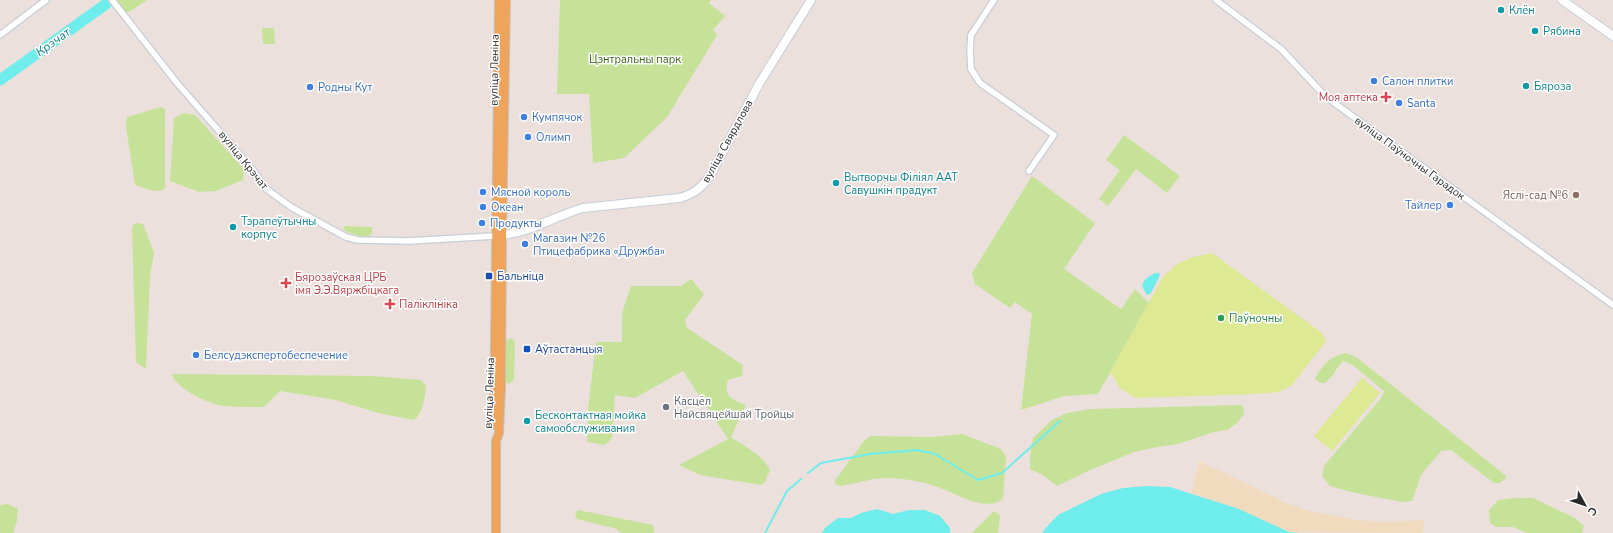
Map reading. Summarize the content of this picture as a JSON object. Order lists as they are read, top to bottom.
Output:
{
  "streets": {
    "main road": ["вуліца Леніна", "вуліца Свярдлова"],
    "street": ["вуліца Паўночны Гарадок", "вуліца Крэчат"]
  },
  "crossings": [
    ["вуліца Леніна", "вуліца Свярдлова"],
    ["вуліца Леніна", "вуліца Крэчат"],
    ["вуліца Свярдлова", "вуліца Крэчат"]
  ],
  "water": ["Крэчат"],
  "parks": ["Цэнтральны парк"],
  "places": {
    "other": [
      "Клён",
      "Рябина",
      "Салон плитки",
      "Бяроза",
      "Родны Кут",
      "Santa",
      "Кумпячок",
      "Олимп",
      "Вытворчы Філіял ААТ Савушкін прадукт",
      "Мясной король",
      "Яслі-сад №6",
      "Тайлер",
      "Океан",
      "Продукты",
      "Тэрапеўтычны корпус",
      "Магазин №26 Птицефабрика «Дружба»",
      "Паўночны",
      "Белсудэкспертобеспечение",
      "Касцёл Найсвяцейшай Тройцы",
      "Бесконтактная мойка самообслуживания"
    ],
    "health": ["Моя аптека", "Бярозаўская ЦРБ імя Э.Э.Вяржбіцкага", "Паліклініка"],
    "transit": ["Бальніца", "Аўтастанцыя"]
  },
  "north": "bottom right"
}
